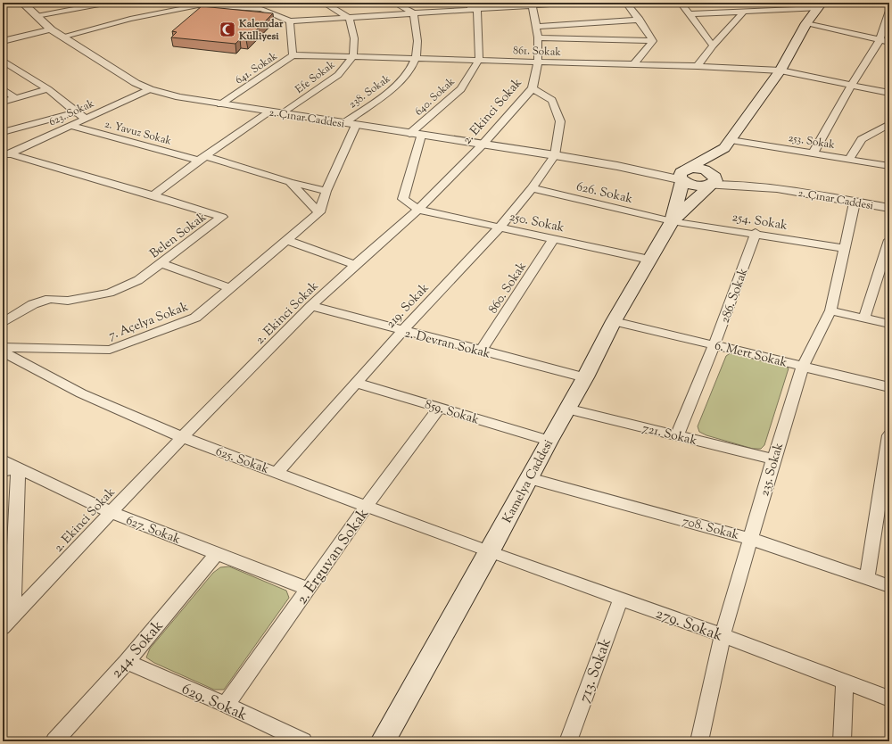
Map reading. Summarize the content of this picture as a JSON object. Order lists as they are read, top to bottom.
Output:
{
  "streets": {
    "main road": ["Kamelya Caddesi"],
    "street": [
      "861. Sokak",
      "641. Sokak",
      "Efe Sokak",
      "238. Sokak",
      "640. Sokak",
      "2. Ekinci Sokak",
      "623. Sokak",
      "2. Çınar Caddesi",
      "2. Yavuz Sokak",
      "253. Sokak",
      "626. Sokak",
      "254. Sokak",
      "250. Sokak",
      "Belen Sokak",
      "860. Sokak",
      "286. Sokak",
      "219. Sokak",
      "7. Açelya Sokak",
      "2. Devran Sokak",
      "6. Mert Sokak",
      "859. Sokak",
      "721. Sokak",
      "625. Sokak",
      "235. Sokak",
      "708. Sokak",
      "627. Sokak",
      "2. Erguvan Sokak",
      "279. Sokak",
      "244. Sokak",
      "713. Sokak",
      "629. Sokak"
    ]
  },
  "crossings": [
    ["861. Sokak", "641. Sokak"],
    ["861. Sokak", "Efe Sokak"],
    ["861. Sokak", "238. Sokak"],
    ["861. Sokak", "640. Sokak"],
    ["861. Sokak", "2. Ekinci Sokak"],
    ["641. Sokak", "2. Çınar Caddesi"],
    ["Efe Sokak", "2. Çınar Caddesi"],
    ["238. Sokak", "2. Çınar Caddesi"],
    ["640. Sokak", "2. Çınar Caddesi"],
    ["2. Ekinci Sokak", "2. Çınar Caddesi"],
    ["2. Ekinci Sokak", "250. Sokak"],
    ["2. Ekinci Sokak", "2. Devran Sokak"],
    ["2. Ekinci Sokak", "625. Sokak"],
    ["2. Ekinci Sokak", "627. Sokak"],
    ["623. Sokak", "2. Çınar Caddesi"],
    ["623. Sokak", "2. Yavuz Sokak"],
    ["623. Sokak", "Belen Sokak"],
    ["2. Çınar Caddesi", "219. Sokak"],
    ["2. Çınar Caddesi", "235. Sokak"],
    ["2. Yavuz Sokak", "7. Açelya Sokak"],
    ["626. Sokak", "254. Sokak"],
    ["626. Sokak", "219. Sokak"],
    ["626. Sokak", "Kamelya Caddesi"],
    ["254. Sokak", "286. Sokak"],
    ["254. Sokak", "235. Sokak"],
    ["254. Sokak", "Kamelya Caddesi"],
    ["250. Sokak", "860. Sokak"],
    ["250. Sokak", "219. Sokak"],
    ["250. Sokak", "Kamelya Caddesi"],
    ["860. Sokak", "2. Devran Sokak"],
    ["286. Sokak", "6. Mert Sokak"],
    ["286. Sokak", "721. Sokak"],
    ["219. Sokak", "2. Devran Sokak"],
    ["219. Sokak", "859. Sokak"],
    ["219. Sokak", "625. Sokak"],
    ["2. Devran Sokak", "Kamelya Caddesi"],
    ["6. Mert Sokak", "235. Sokak"],
    ["6. Mert Sokak", "Kamelya Caddesi"],
    ["859. Sokak", "Kamelya Caddesi"],
    ["859. Sokak", "2. Erguvan Sokak"],
    ["721. Sokak", "235. Sokak"],
    ["721. Sokak", "Kamelya Caddesi"],
    ["625. Sokak", "Kamelya Caddesi"],
    ["625. Sokak", "2. Erguvan Sokak"],
    ["625. Sokak", "279. Sokak"],
    ["235. Sokak", "708. Sokak"],
    ["235. Sokak", "279. Sokak"],
    ["Kamelya Caddesi", "708. Sokak"],
    ["Kamelya Caddesi", "279. Sokak"],
    ["627. Sokak", "2. Erguvan Sokak"],
    ["627. Sokak", "244. Sokak"],
    ["2. Erguvan Sokak", "629. Sokak"],
    ["279. Sokak", "713. Sokak"],
    ["244. Sokak", "629. Sokak"]
  ],
  "places": {
    "mosque": ["Kalemdar Külliyesi"]
  }
}
